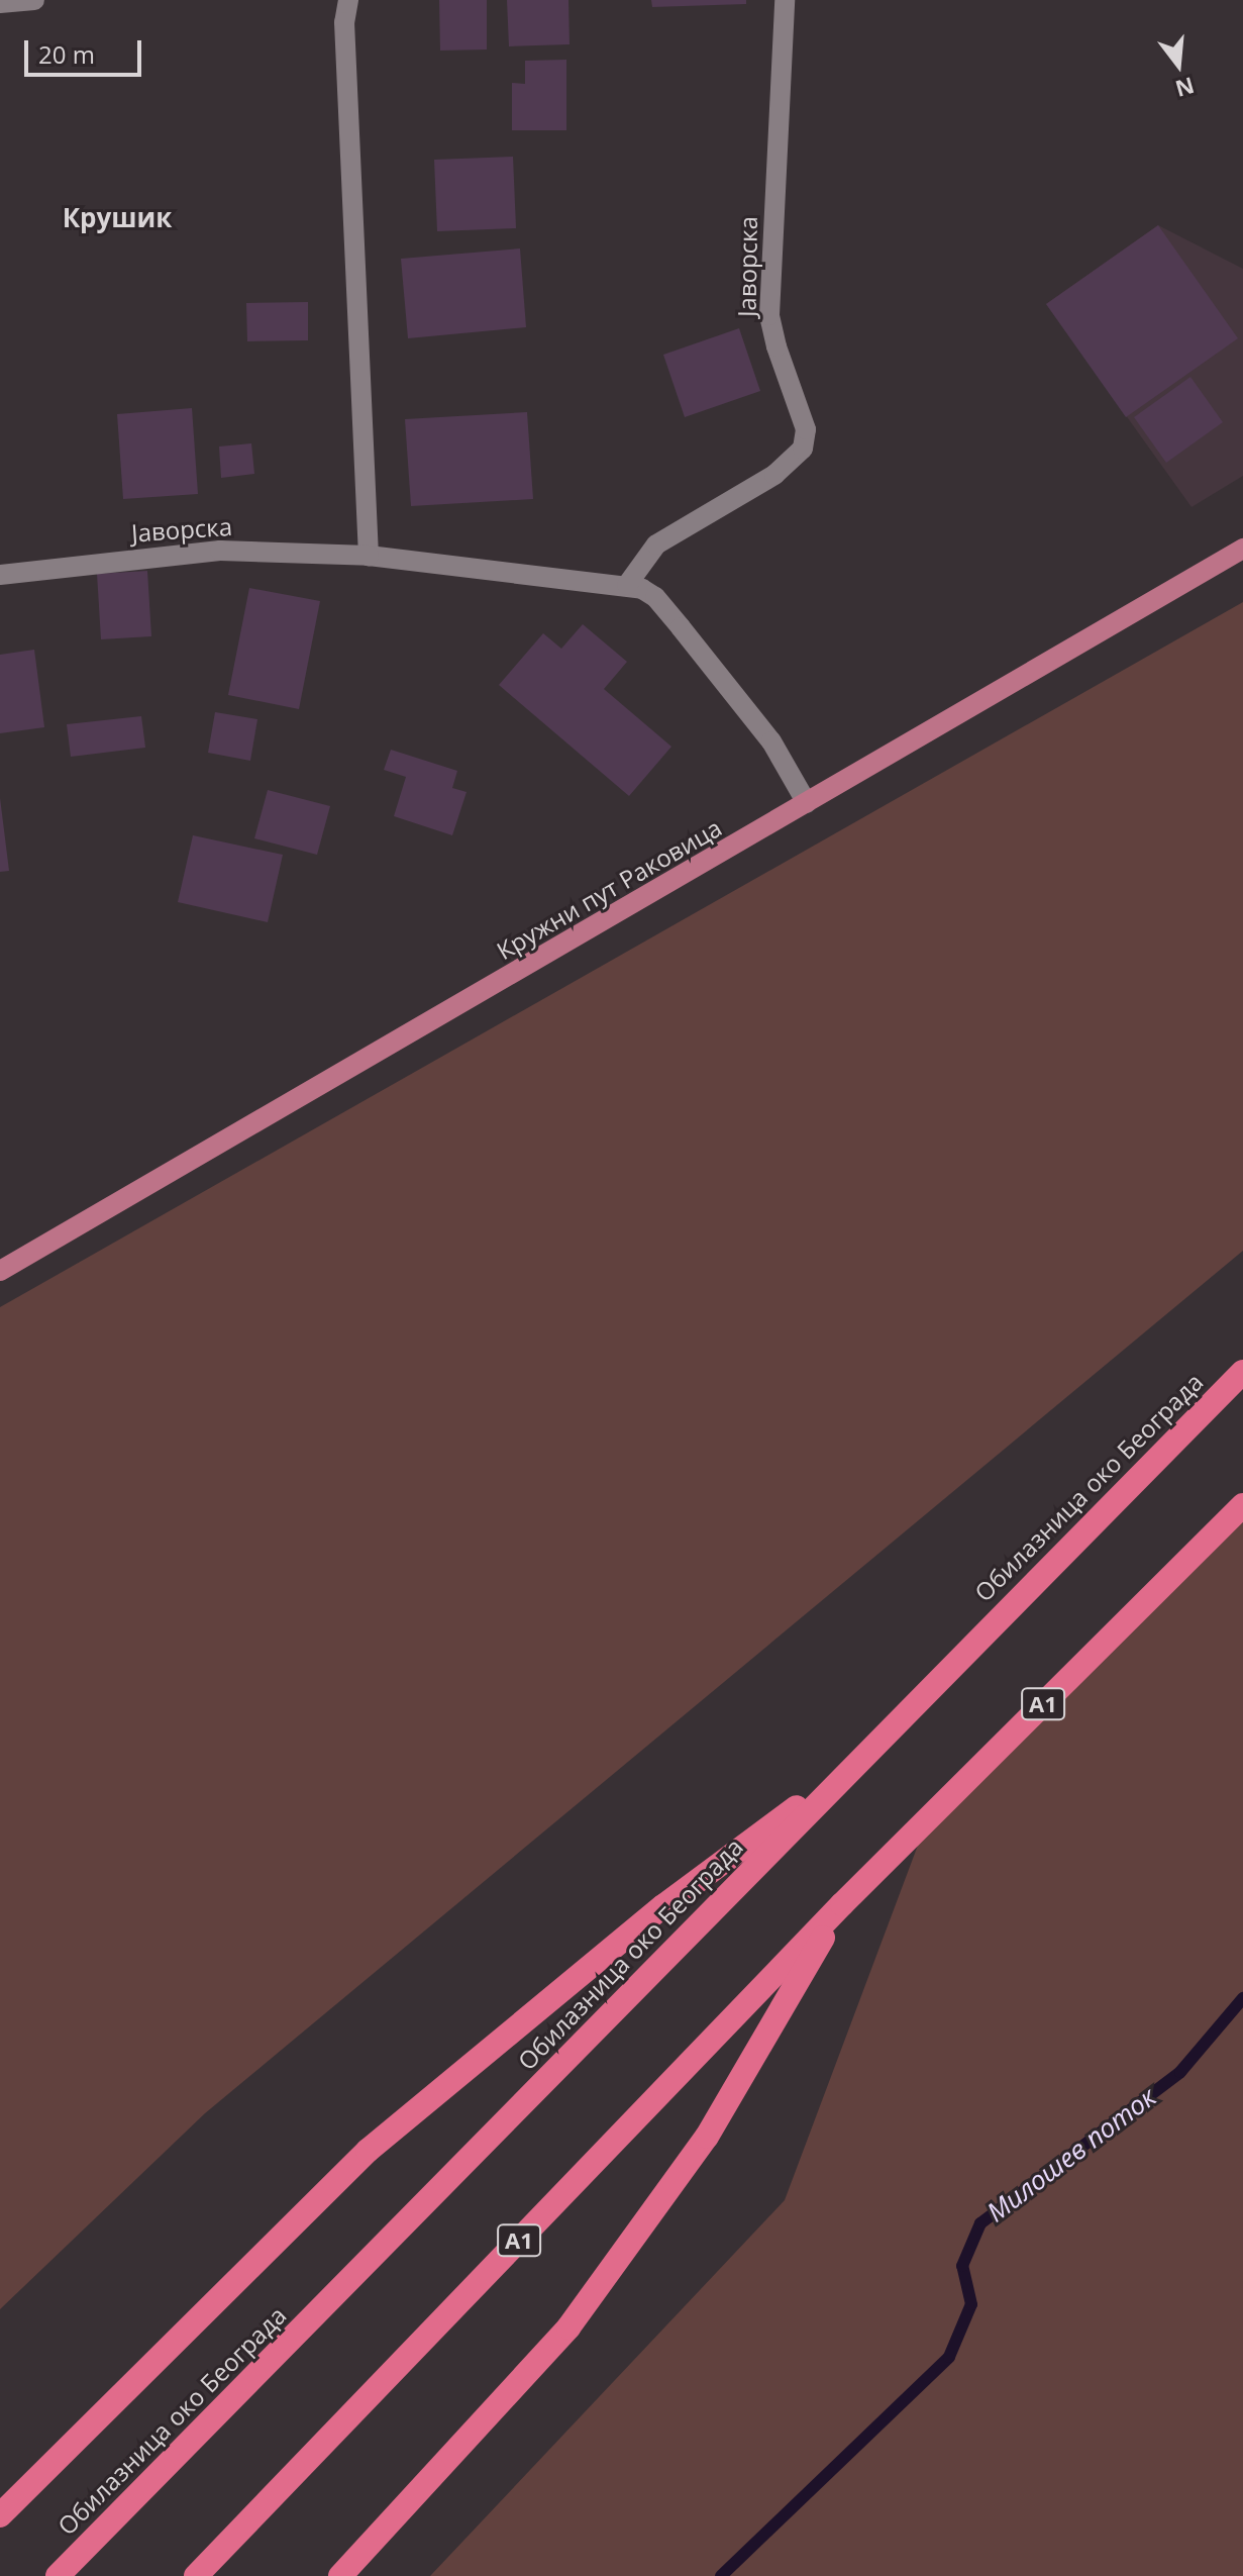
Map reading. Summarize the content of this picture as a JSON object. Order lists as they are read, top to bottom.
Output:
{
  "streets": {
    "highway": ["Обилазница око Београда", "A1"],
    "main road": ["Кружни пут Раковица"],
    "street": ["Јаворска"]
  },
  "crossings": [
    ["Јаворска", "Кружни пут Раковица"]
  ],
  "districts": ["Крушик"],
  "water": ["Милошев поток"],
  "scale_bar": "20 m",
  "north": "bottom"
}
